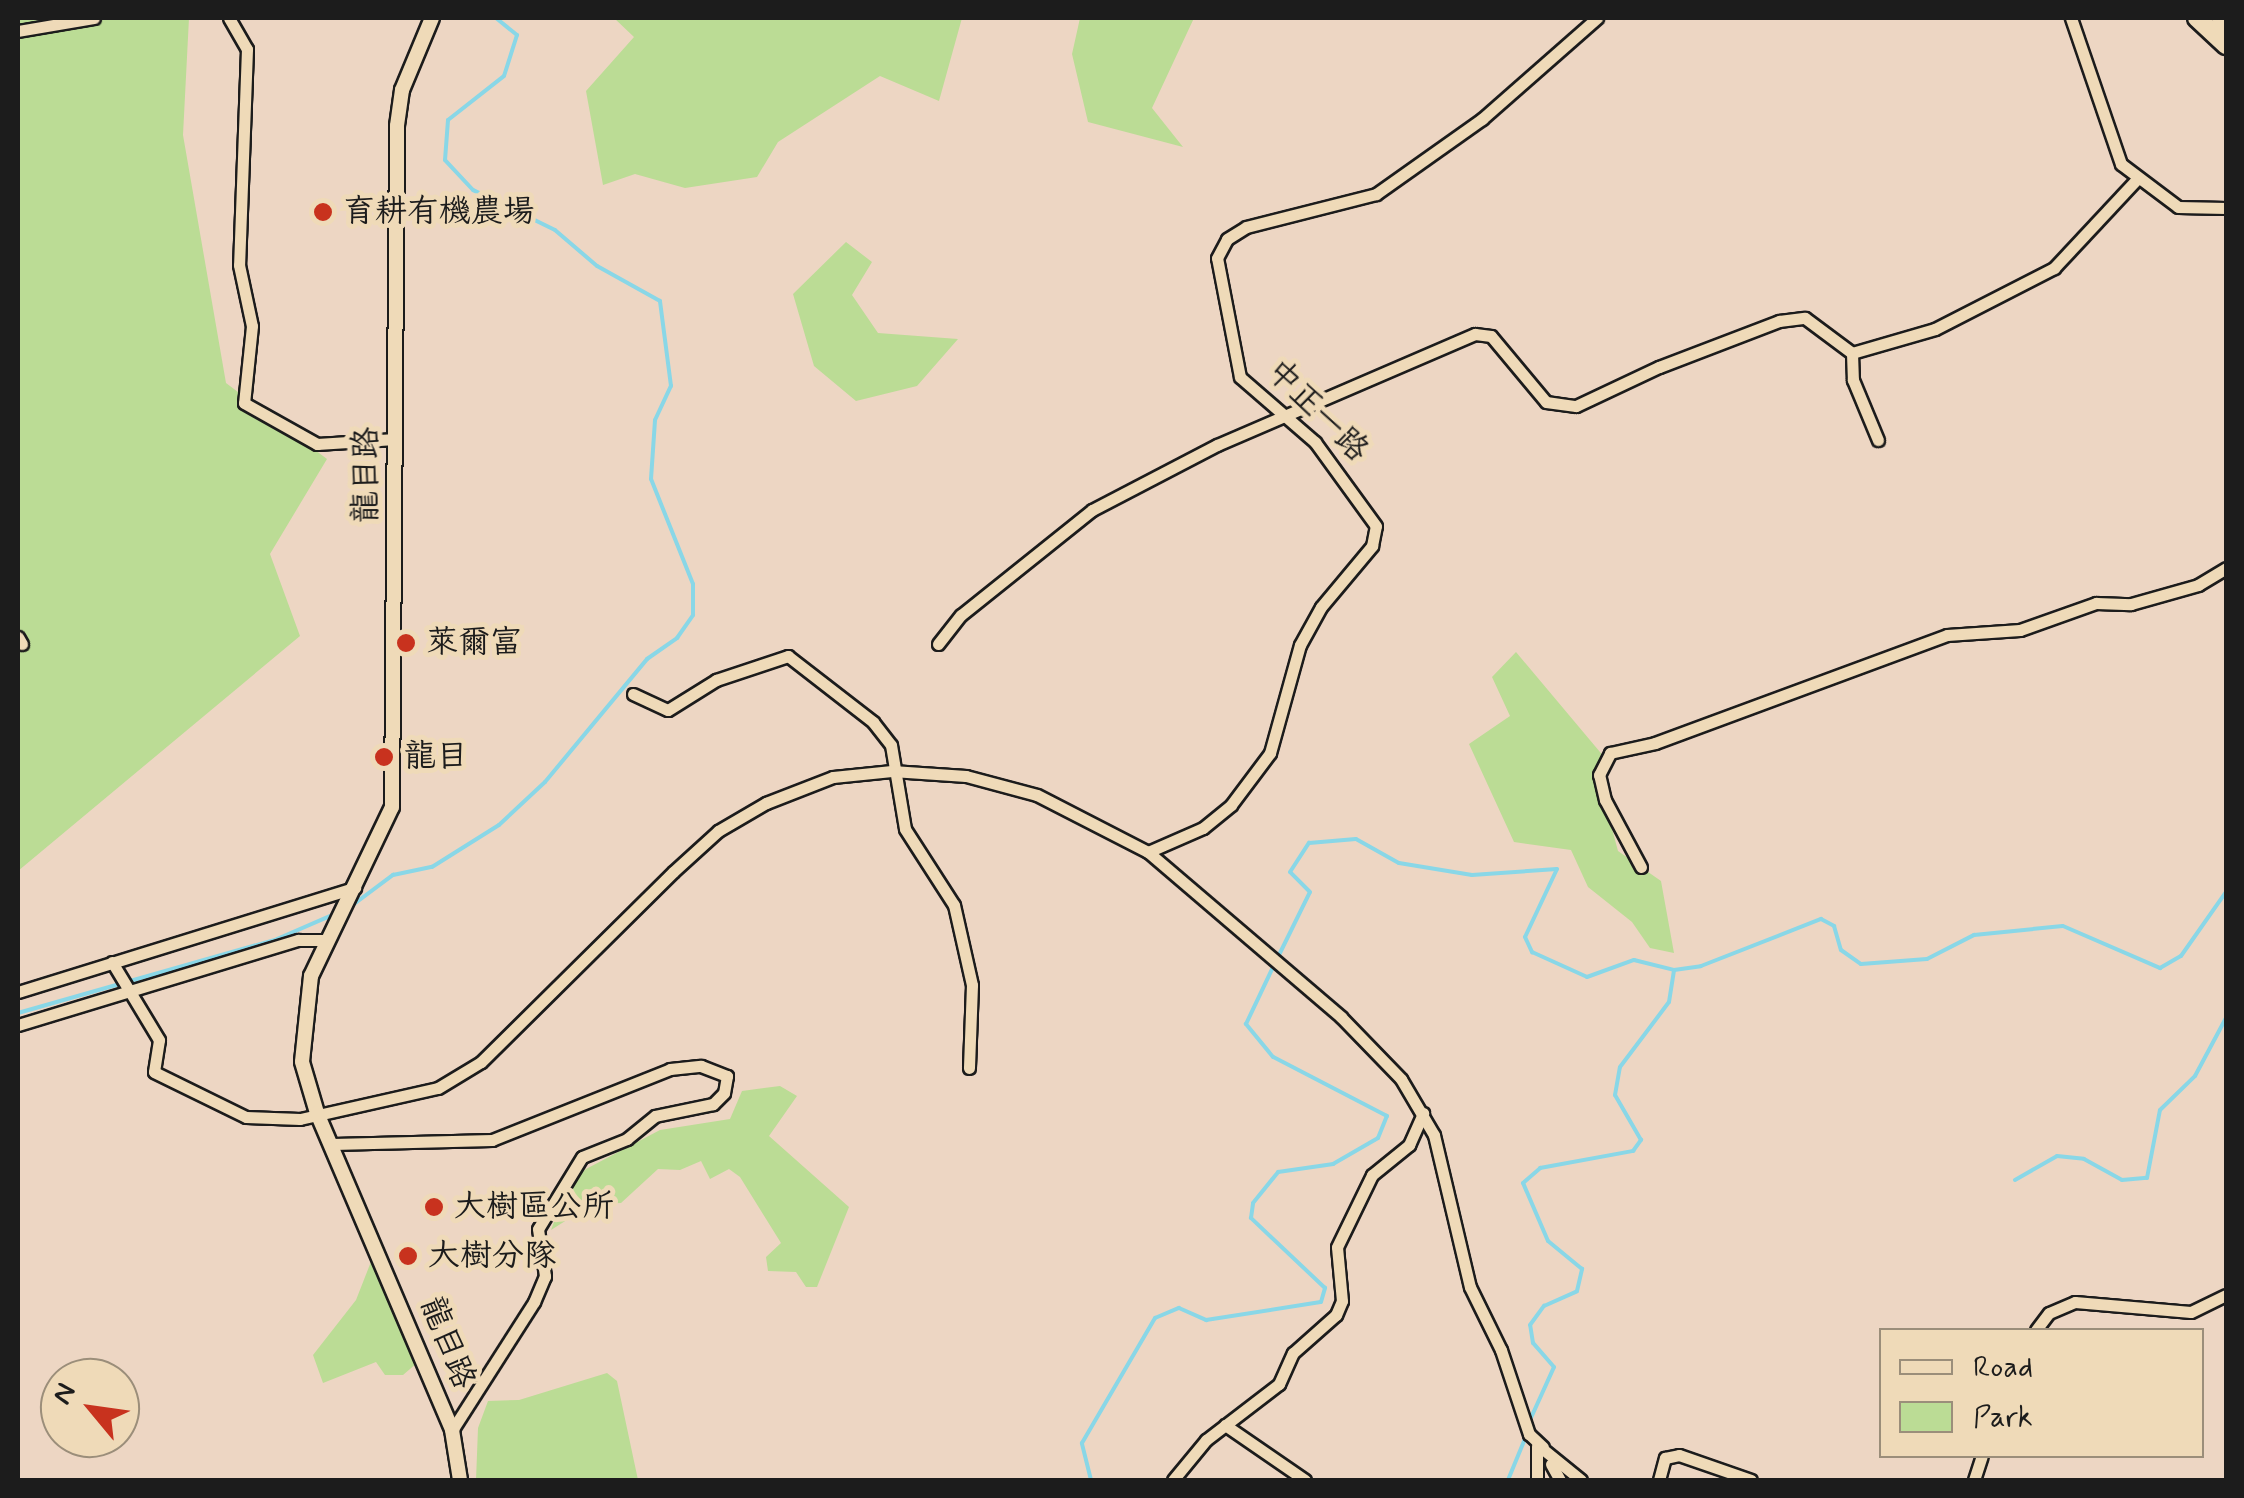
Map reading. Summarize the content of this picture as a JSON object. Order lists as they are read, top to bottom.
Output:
{
  "streets": {
    "street": ["中正一路", "龍目路"]
  },
  "places": [
    "育耕有機農場",
    "萊爾富",
    "龍目",
    "大樹區公所",
    "大樹分隊"
  ],
  "legend": ["Road", "Park"],
  "north": "top left"
}
